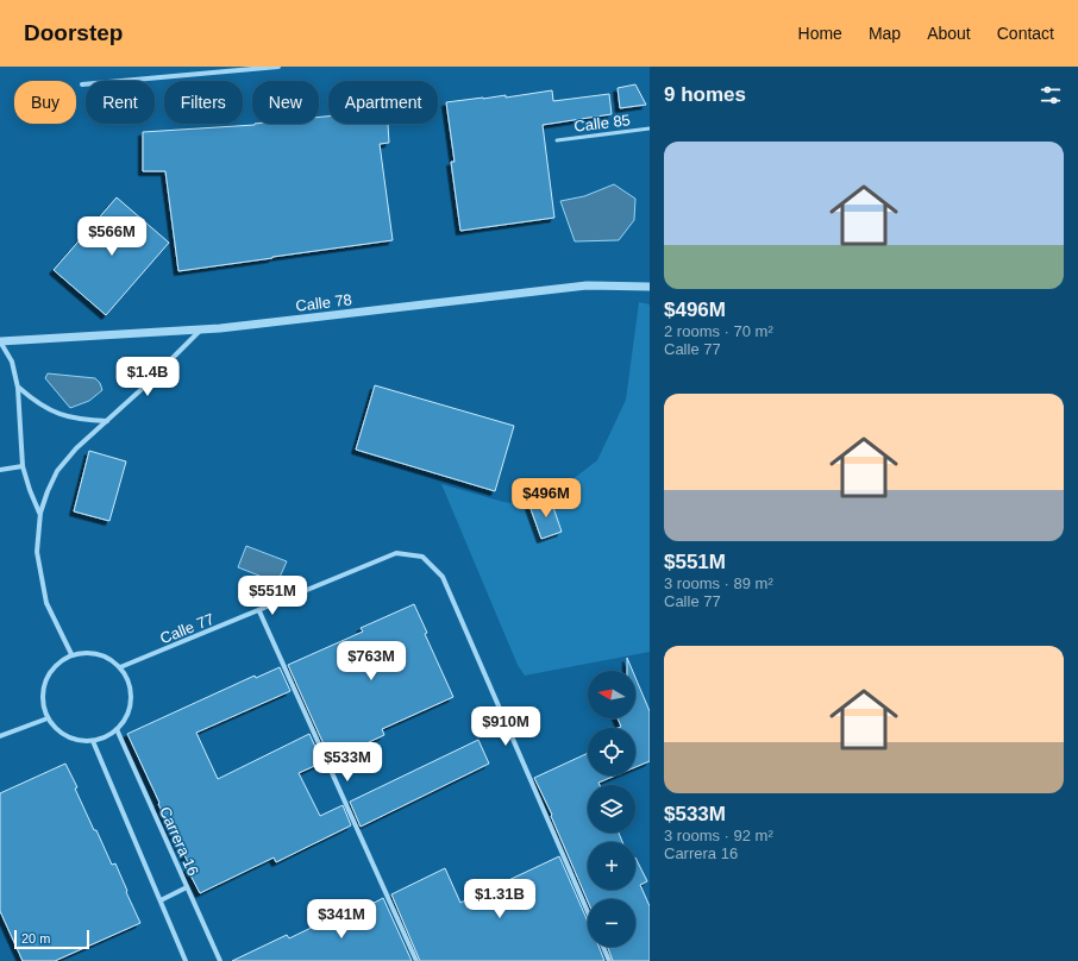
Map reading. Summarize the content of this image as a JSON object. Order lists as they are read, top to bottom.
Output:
{
  "streets": {
    "street": ["Calle 78", "Calle 77", "Carrera 16"],
    "lane": ["Calle 85"]
  },
  "crossings": [
    ["Calle 77", "Carrera 16"]
  ],
  "scale_bar": "20 m",
  "north": "left",
  "page": {
    "header": "Doorstep",
    "nav": [
      "Home",
      "Map",
      "About",
      "Contact"
    ],
    "heading": "9 homes",
    "chip": [
      "Buy",
      "Rent",
      "Filters",
      "New",
      "Apartment"
    ],
    "list": [
      {
        "name": "$496M",
        "note": "2 rooms · 70 m² · Calle 77"
      },
      {
        "name": "$551M",
        "note": "3 rooms · 89 m² · Calle 77"
      },
      {
        "name": "$533M",
        "note": "3 rooms · 92 m² · Carrera 16"
      }
    ],
    "price": [
      "$566M",
      "$1.4B",
      "$496M",
      "$551M",
      "$763M",
      "$910M",
      "$533M",
      "$1.31B",
      "$341M"
    ],
    "map_buttons": ["+", "−"],
    "scale": "20 m"
  }
}
